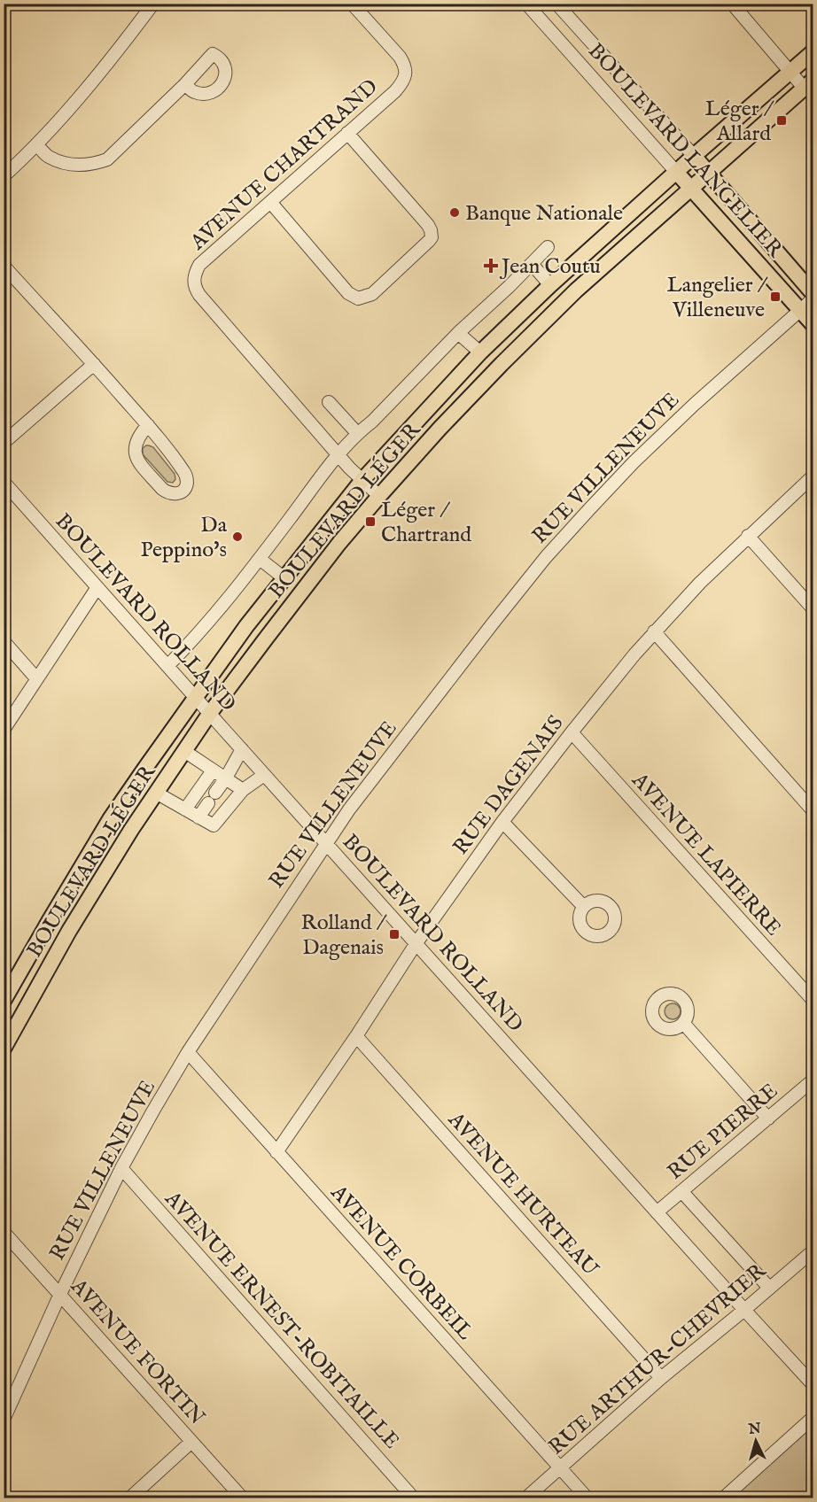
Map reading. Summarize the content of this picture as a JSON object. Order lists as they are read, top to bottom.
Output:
{
  "streets": {
    "main road": ["BOULEVARD LANGELIER", "BOULEVARD LÉGER"],
    "street": [
      "AVENUE CHARTRAND",
      "RUE VILLENEUVE",
      "BOULEVARD ROLLAND",
      "RUE DAGENAIS",
      "AVENUE LAPIERRE",
      "RUE PIERRE",
      "AVENUE HURTEAU",
      "AVENUE CORBEIL",
      "AVENUE ERNEST-ROBITAILLE",
      "AVENUE FORTIN",
      "RUE ARTHUR-CHEVRIER"
    ]
  },
  "crossings": [
    ["BOULEVARD LANGELIER", "RUE VILLENEUVE"],
    ["BOULEVARD LANGELIER", "BOULEVARD LÉGER"],
    ["AVENUE CHARTRAND", "BOULEVARD LÉGER"],
    ["RUE VILLENEUVE", "BOULEVARD ROLLAND"],
    ["RUE VILLENEUVE", "AVENUE CORBEIL"],
    ["RUE VILLENEUVE", "AVENUE ERNEST-ROBITAILLE"],
    ["RUE VILLENEUVE", "AVENUE FORTIN"],
    ["BOULEVARD LÉGER", "BOULEVARD ROLLAND"],
    ["BOULEVARD ROLLAND", "RUE DAGENAIS"],
    ["BOULEVARD ROLLAND", "RUE PIERRE"],
    ["BOULEVARD ROLLAND", "RUE ARTHUR-CHEVRIER"],
    ["RUE DAGENAIS", "AVENUE LAPIERRE"],
    ["RUE DAGENAIS", "AVENUE HURTEAU"],
    ["RUE DAGENAIS", "AVENUE CORBEIL"],
    ["AVENUE HURTEAU", "RUE ARTHUR-CHEVRIER"],
    ["AVENUE CORBEIL", "RUE ARTHUR-CHEVRIER"]
  ],
  "places": {
    "transit": [
      "Léger / Allard",
      "Langelier / Villeneuve",
      "Léger / Chartrand",
      "Rolland / Dagenais"
    ],
    "other": ["Banque Nationale", "Da Peppino's"],
    "health": ["Jean Coutu"]
  },
  "north": "top"
}
